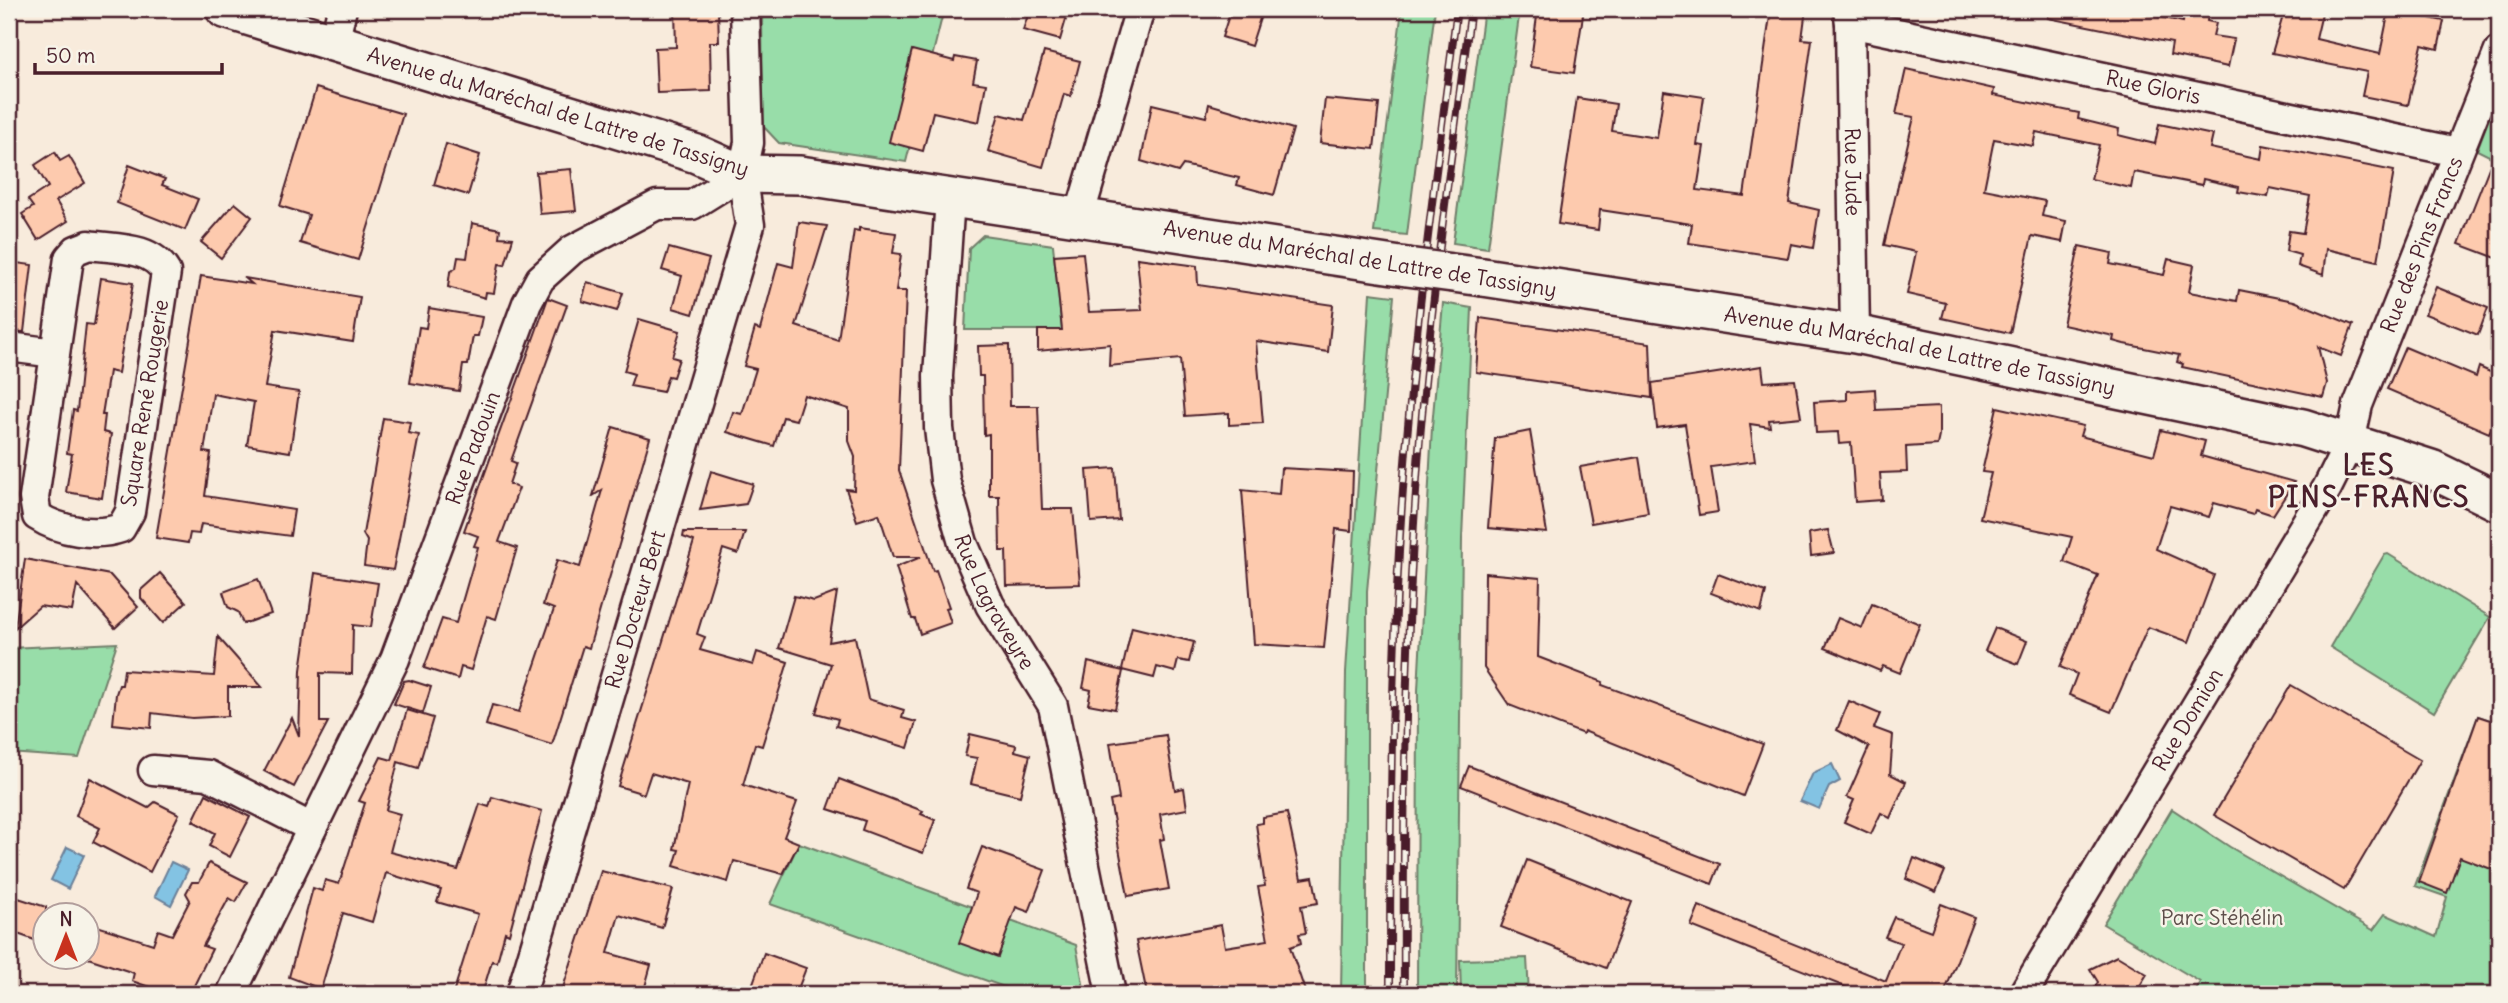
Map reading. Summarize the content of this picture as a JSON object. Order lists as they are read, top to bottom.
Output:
{
  "streets": {
    "main road": ["Avenue du Maréchal de Lattre de Tassigny"],
    "street": [
      "Rue Gloris",
      "Rue Jude",
      "Rue des Pins Francs",
      "Square René Rougerie",
      "Rue Padouin",
      "Rue Lagraveyre",
      "Rue Docteur Bert",
      "Rue Domion"
    ]
  },
  "crossings": [
    ["Rue Gloris", "Rue Jude"],
    ["Rue Gloris", "Rue des Pins Francs"],
    ["Avenue du Maréchal de Lattre de Tassigny", "Rue Jude"],
    ["Avenue du Maréchal de Lattre de Tassigny", "Rue des Pins Francs"],
    ["Avenue du Maréchal de Lattre de Tassigny", "Rue Padouin"],
    ["Avenue du Maréchal de Lattre de Tassigny", "Rue Lagraveyre"],
    ["Avenue du Maréchal de Lattre de Tassigny", "Rue Docteur Bert"],
    ["Avenue du Maréchal de Lattre de Tassigny", "Rue Domion"],
    ["Rue des Pins Francs", "Rue Domion"],
    ["Rue Padouin", "Rue Docteur Bert"]
  ],
  "districts": ["LES PINS-FRANCS"],
  "parks": ["Parc Stéhélin"],
  "scale_bar": "50 m",
  "north": "top"
}
